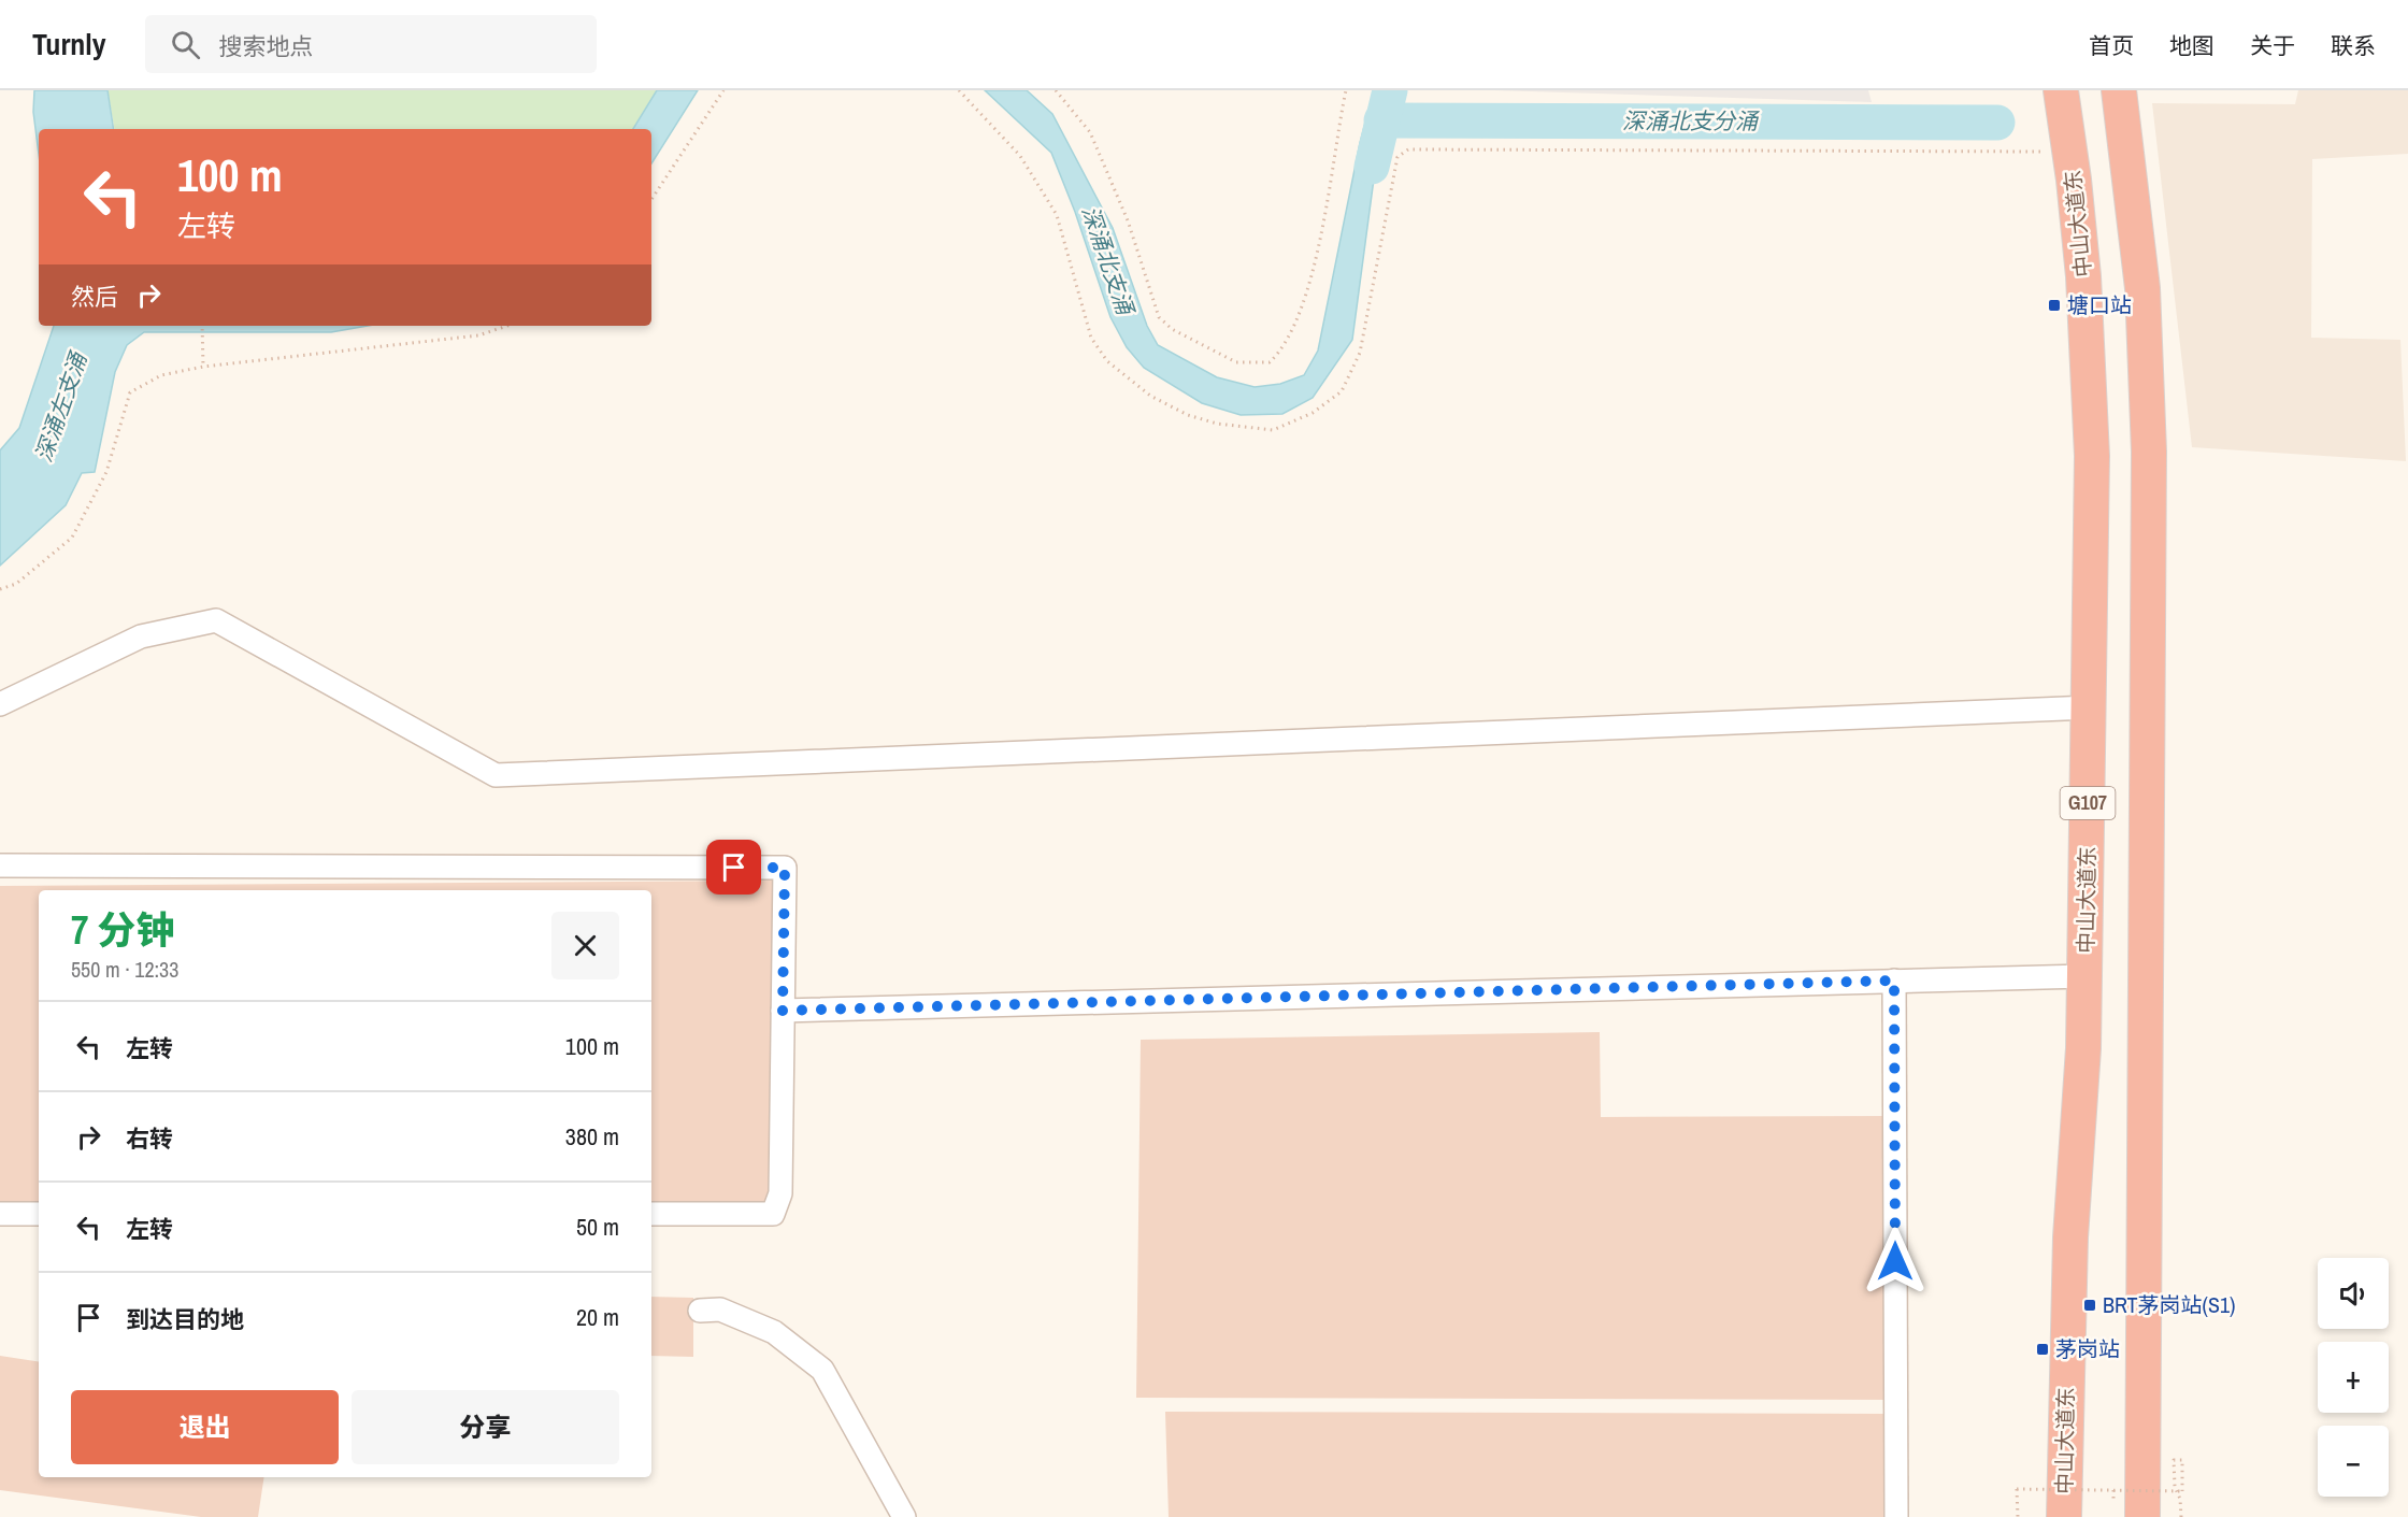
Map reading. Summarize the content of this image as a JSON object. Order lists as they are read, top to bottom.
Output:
{
  "streets": {
    "highway": ["中山大道东", "G107"]
  },
  "water": ["深涌北支分涌", "深涌北支涌", "深涌左支涌"],
  "places": {
    "transit": ["塘口站", "BRT茅岗站(S1)", "茅岗站"]
  },
  "page": {
    "header": "Turnly",
    "search": "搜索地点",
    "nav": [
      "首页",
      "地图",
      "关于",
      "联系"
    ],
    "turn": ["100 m", "左转"],
    "then": "然后",
    "heading": ["7 分钟", "550 m · 12:33"],
    "list": [
      {
        "name": "左转",
        "value": "100 m"
      },
      {
        "name": "右转",
        "value": "380 m"
      },
      {
        "name": "左转",
        "value": "50 m"
      },
      {
        "name": "到达目的地",
        "value": "20 m"
      }
    ],
    "map_buttons": ["+", "−"],
    "buttons": ["退出", "分享"]
  }
}
